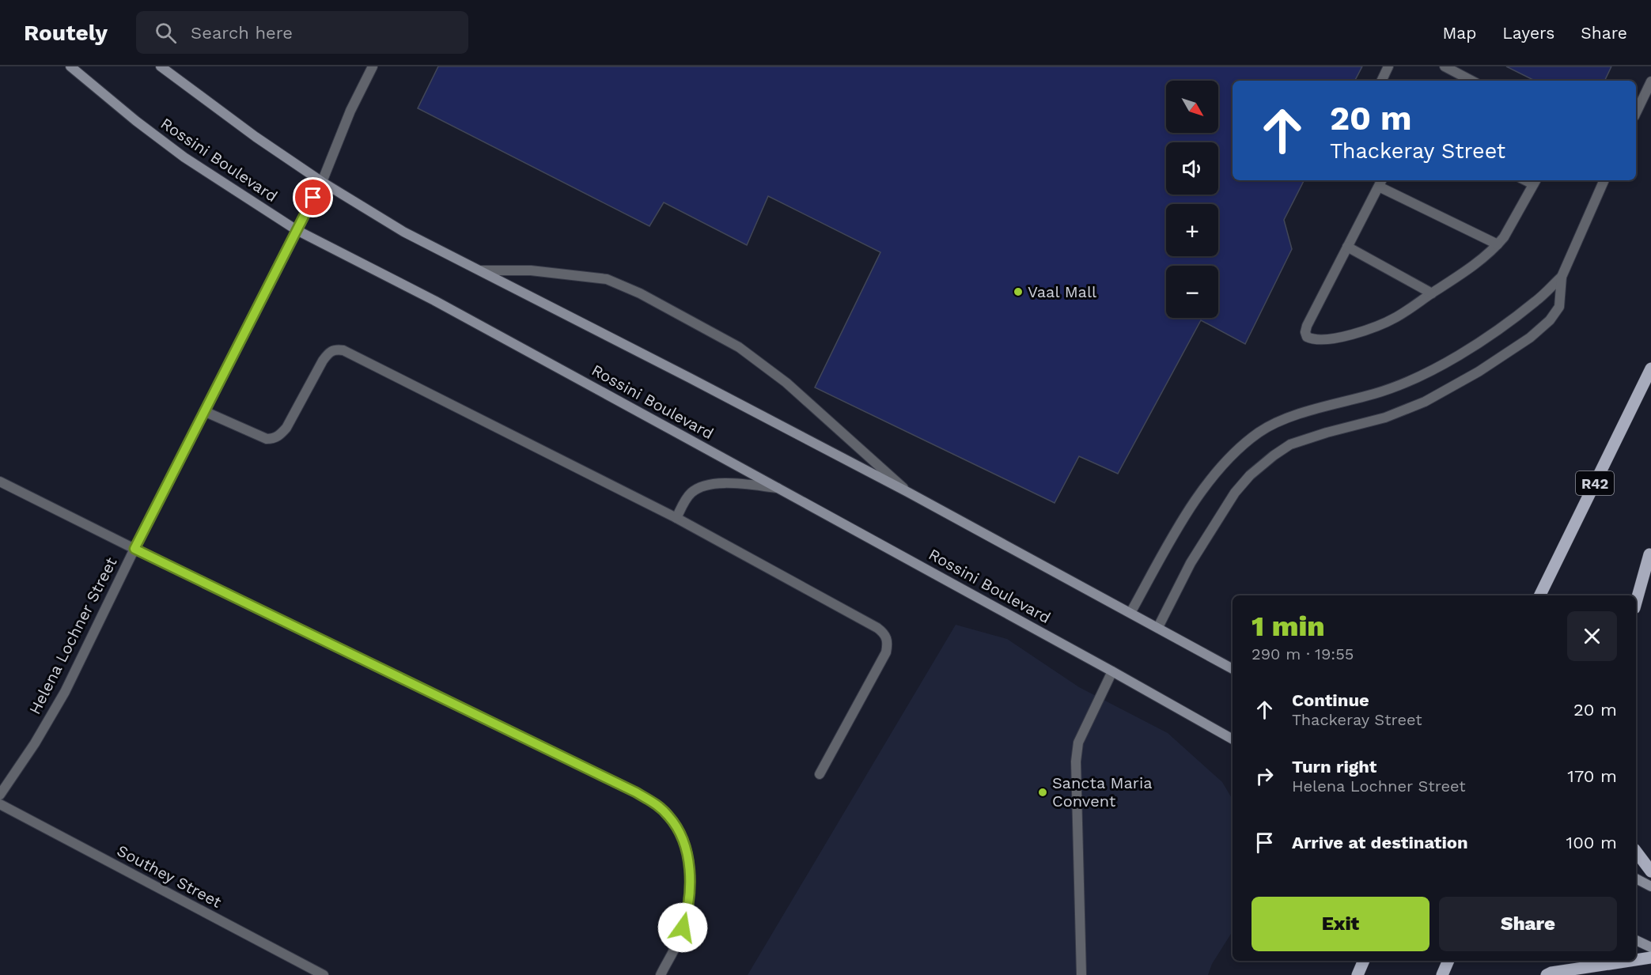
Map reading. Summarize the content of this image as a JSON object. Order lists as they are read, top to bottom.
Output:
{
  "streets": {
    "main road": ["R42"],
    "street": ["Rossini Boulevard", "Helena Lochner Street", "Southey Street"]
  },
  "crossings": [
    ["Rossini Boulevard", "Helena Lochner Street"]
  ],
  "places": ["Vaal Mall", "Sancta Maria Convent"],
  "north": "bottom right",
  "page": {
    "header": "Routely",
    "search": "Search here",
    "nav": ["Map", "Layers", "Share"],
    "map_buttons": ["+", "−"],
    "turn": ["20 m", "Thackeray Street"],
    "heading": ["1 min", "290 m · 19:55"],
    "list": [
      {
        "name": "Continue",
        "note": "Thackeray Street",
        "value": "20 m"
      },
      {
        "name": "Turn right",
        "note": "Helena Lochner Street",
        "value": "170 m"
      },
      {
        "name": "Arrive at destination",
        "value": "100 m"
      }
    ],
    "buttons": ["Exit", "Share"]
  }
}
